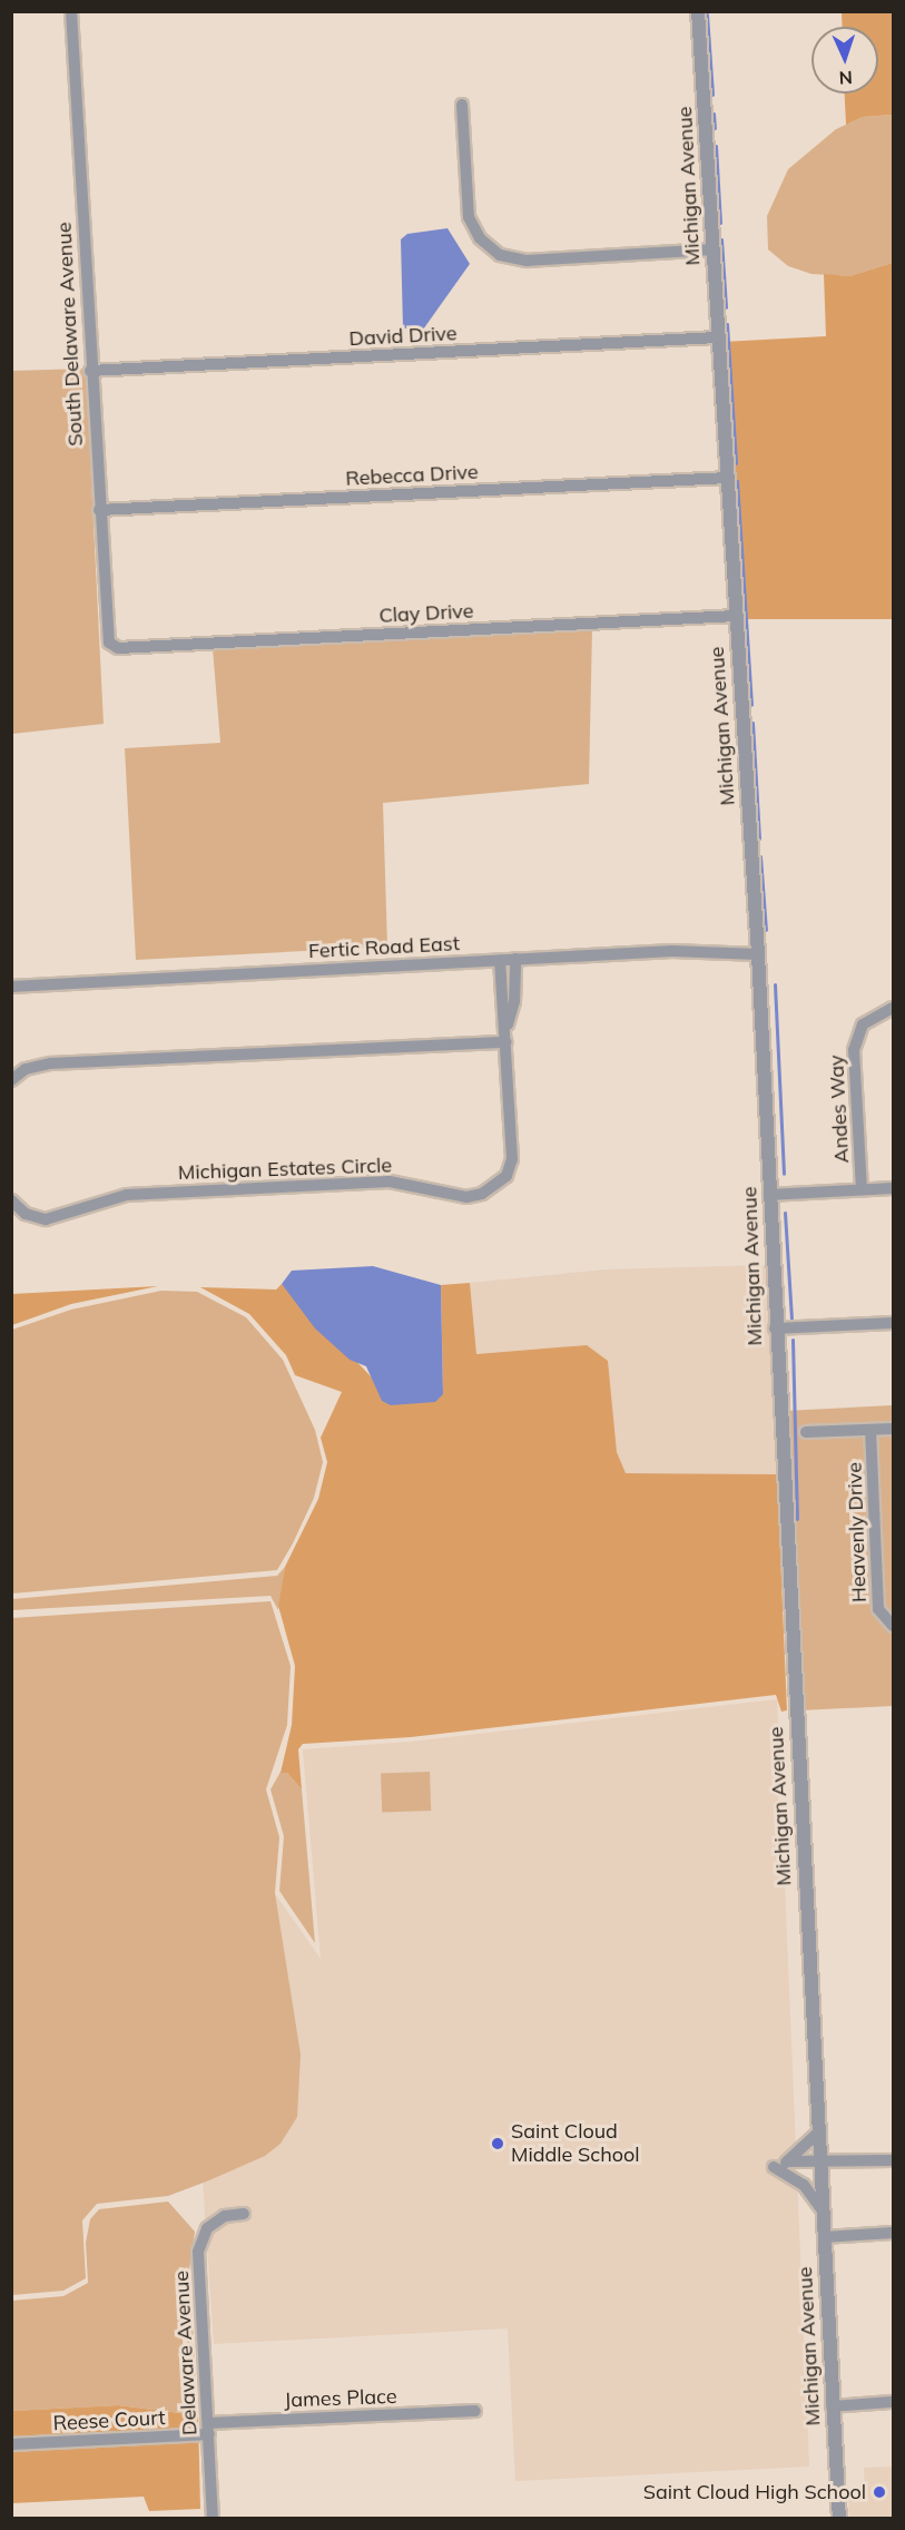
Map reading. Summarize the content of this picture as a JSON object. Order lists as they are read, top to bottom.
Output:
{
  "streets": {
    "street": [
      "Michigan Avenue",
      "South Delaware Avenue",
      "David Drive",
      "Rebecca Drive",
      "Clay Drive",
      "Fertic Road East",
      "Andes Way",
      "Michigan Estates Circle",
      "Heavenly Drive",
      "Delaware Avenue",
      "James Place",
      "Reese Court"
    ]
  },
  "crossings": [
    ["Michigan Avenue", "David Drive"],
    ["Michigan Avenue", "Rebecca Drive"],
    ["Michigan Avenue", "Clay Drive"],
    ["Michigan Avenue", "Fertic Road East"],
    ["South Delaware Avenue", "David Drive"],
    ["South Delaware Avenue", "Rebecca Drive"],
    ["South Delaware Avenue", "Clay Drive"],
    ["Fertic Road East", "Michigan Estates Circle"],
    ["Delaware Avenue", "James Place"],
    ["Delaware Avenue", "Reese Court"],
    ["James Place", "Reese Court"]
  ],
  "places": ["Saint Cloud Middle School", "Saint Cloud High School"],
  "north": "bottom"
}
